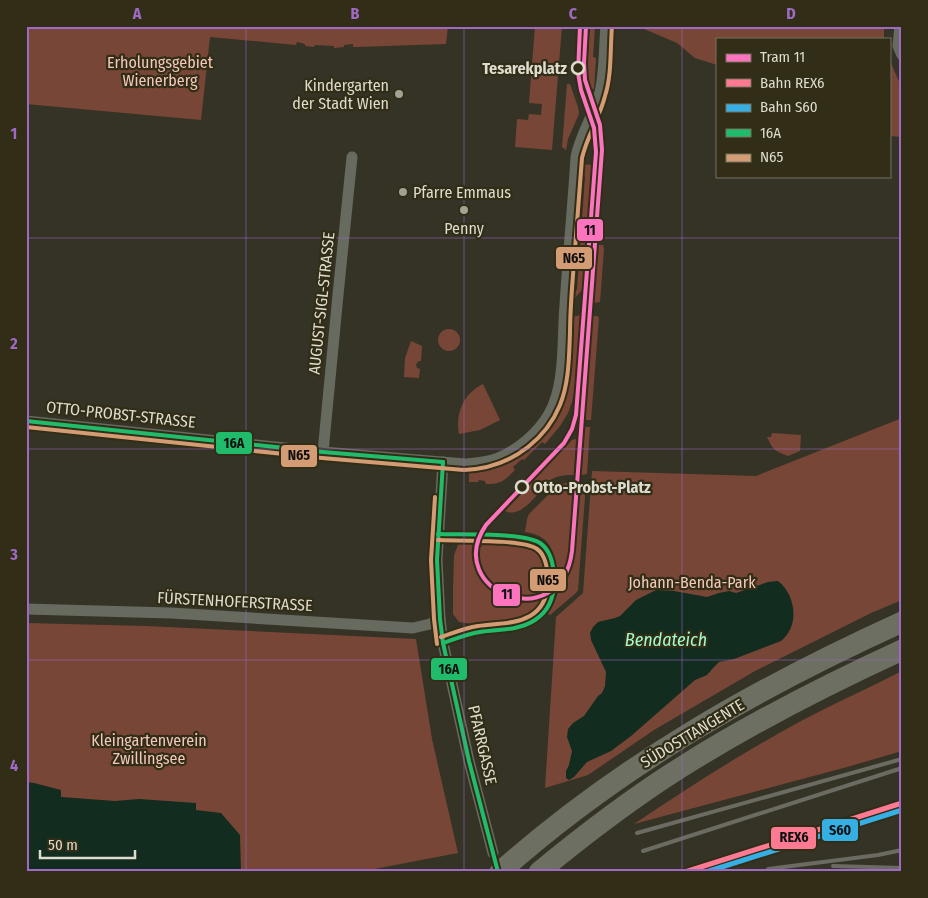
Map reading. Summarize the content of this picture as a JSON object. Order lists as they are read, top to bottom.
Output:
{
  "streets": {
    "highway": ["SÜDOSTTANGENTE"],
    "street": [
      "AUGUST-SIGL-STRASSE",
      "OTTO-PROBST-STRASSE",
      "FÜRSTENHOFERSTRASSE",
      "PFARRGASSE"
    ]
  },
  "crossings": [
    ["AUGUST-SIGL-STRASSE", "OTTO-PROBST-STRASSE"],
    ["FÜRSTENHOFERSTRASSE", "PFARRGASSE"],
    ["SÜDOSTTANGENTE", "PFARRGASSE"]
  ],
  "water": ["Bendateich"],
  "parks": ["Erholungsgebiet Wienerberg", "Johann-Benda-Park", "Kleingartenverein Zwillingsee"],
  "places": [
    "Tesarekplatz",
    "Kindergarten der Stadt Wien",
    "Pfarre Emmaus",
    "Penny",
    "Otto-Probst-Platz"
  ],
  "lines": [
    "tram line 11",
    "transit line N65",
    "transit line 16A",
    "rail line REX6",
    "rail line S60"
  ],
  "legend": [
    "Tram 11",
    "Bahn REX6",
    "Bahn S60",
    "16A",
    "N65"
  ],
  "scale_bar": "50 m",
  "grid": {
    "columns": [
      "A",
      "B",
      "C",
      "D"
    ],
    "rows": [
      "1",
      "2",
      "3",
      "4"
    ]
  }
}
